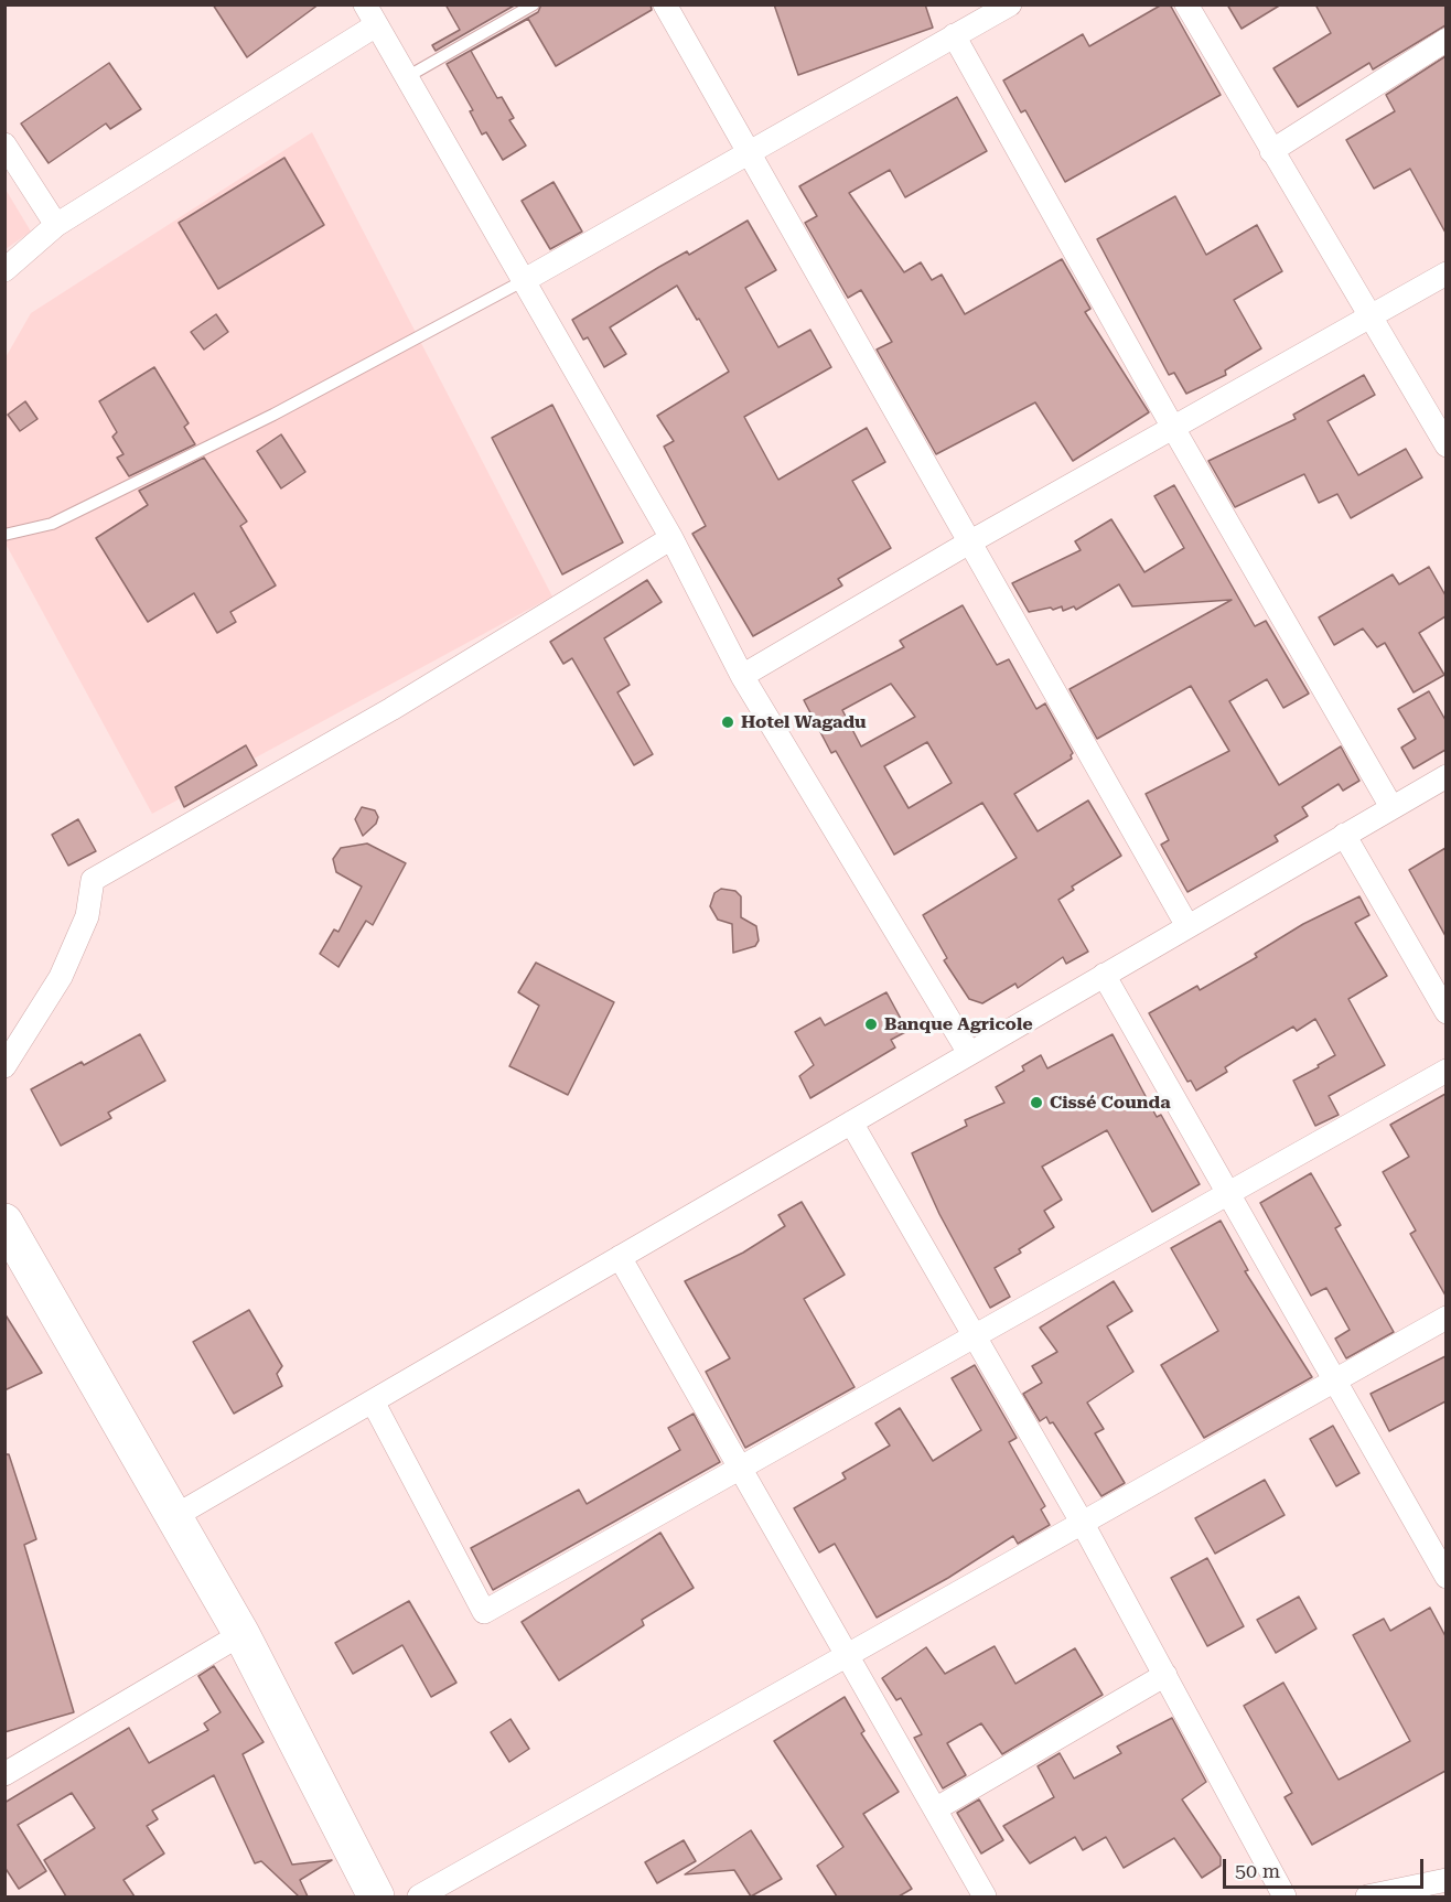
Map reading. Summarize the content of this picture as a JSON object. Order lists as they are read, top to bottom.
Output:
{
  "places": ["Hotel Wagadu", "Banque Agricole", "Cissé Counda"],
  "scale_bar": "50 m"
}
